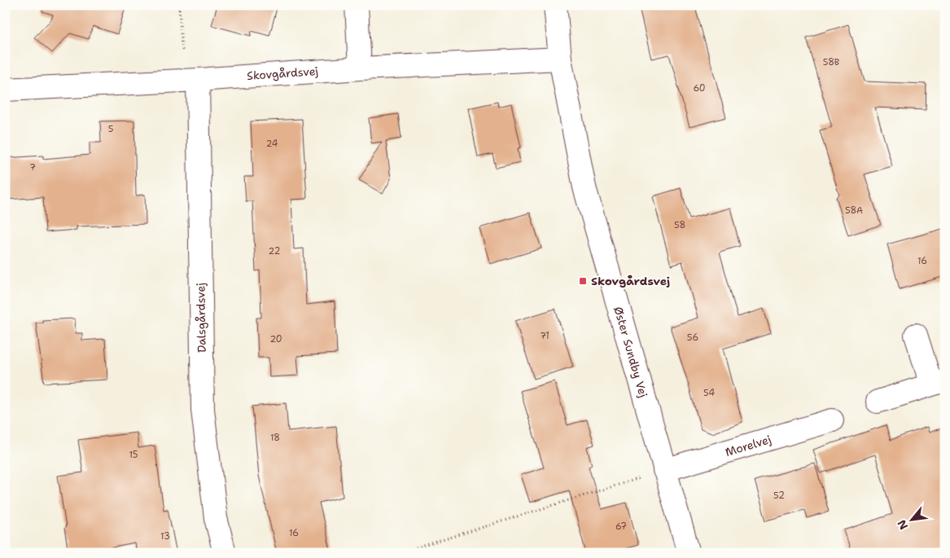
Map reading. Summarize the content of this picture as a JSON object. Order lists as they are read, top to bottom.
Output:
{
  "streets": {
    "street": [
      "Skovgårdsvej",
      "Dalsgårdsvej",
      "Øster Sundby Vej",
      "Morelvej"
    ]
  },
  "crossings": [
    ["Skovgårdsvej", "Dalsgårdsvej"],
    ["Skovgårdsvej", "Øster Sundby Vej"],
    ["Øster Sundby Vej", "Morelvej"]
  ],
  "places": {
    "transit": ["Skovgårdsvej"]
  },
  "house_numbers": [
    "58B",
    "60",
    "5",
    "24",
    "7",
    "58A",
    "58",
    "22",
    "16",
    "71",
    "56",
    "20",
    "54",
    "18",
    "15",
    "52",
    "67",
    "16",
    "13"
  ],
  "north": "bottom left"
}
